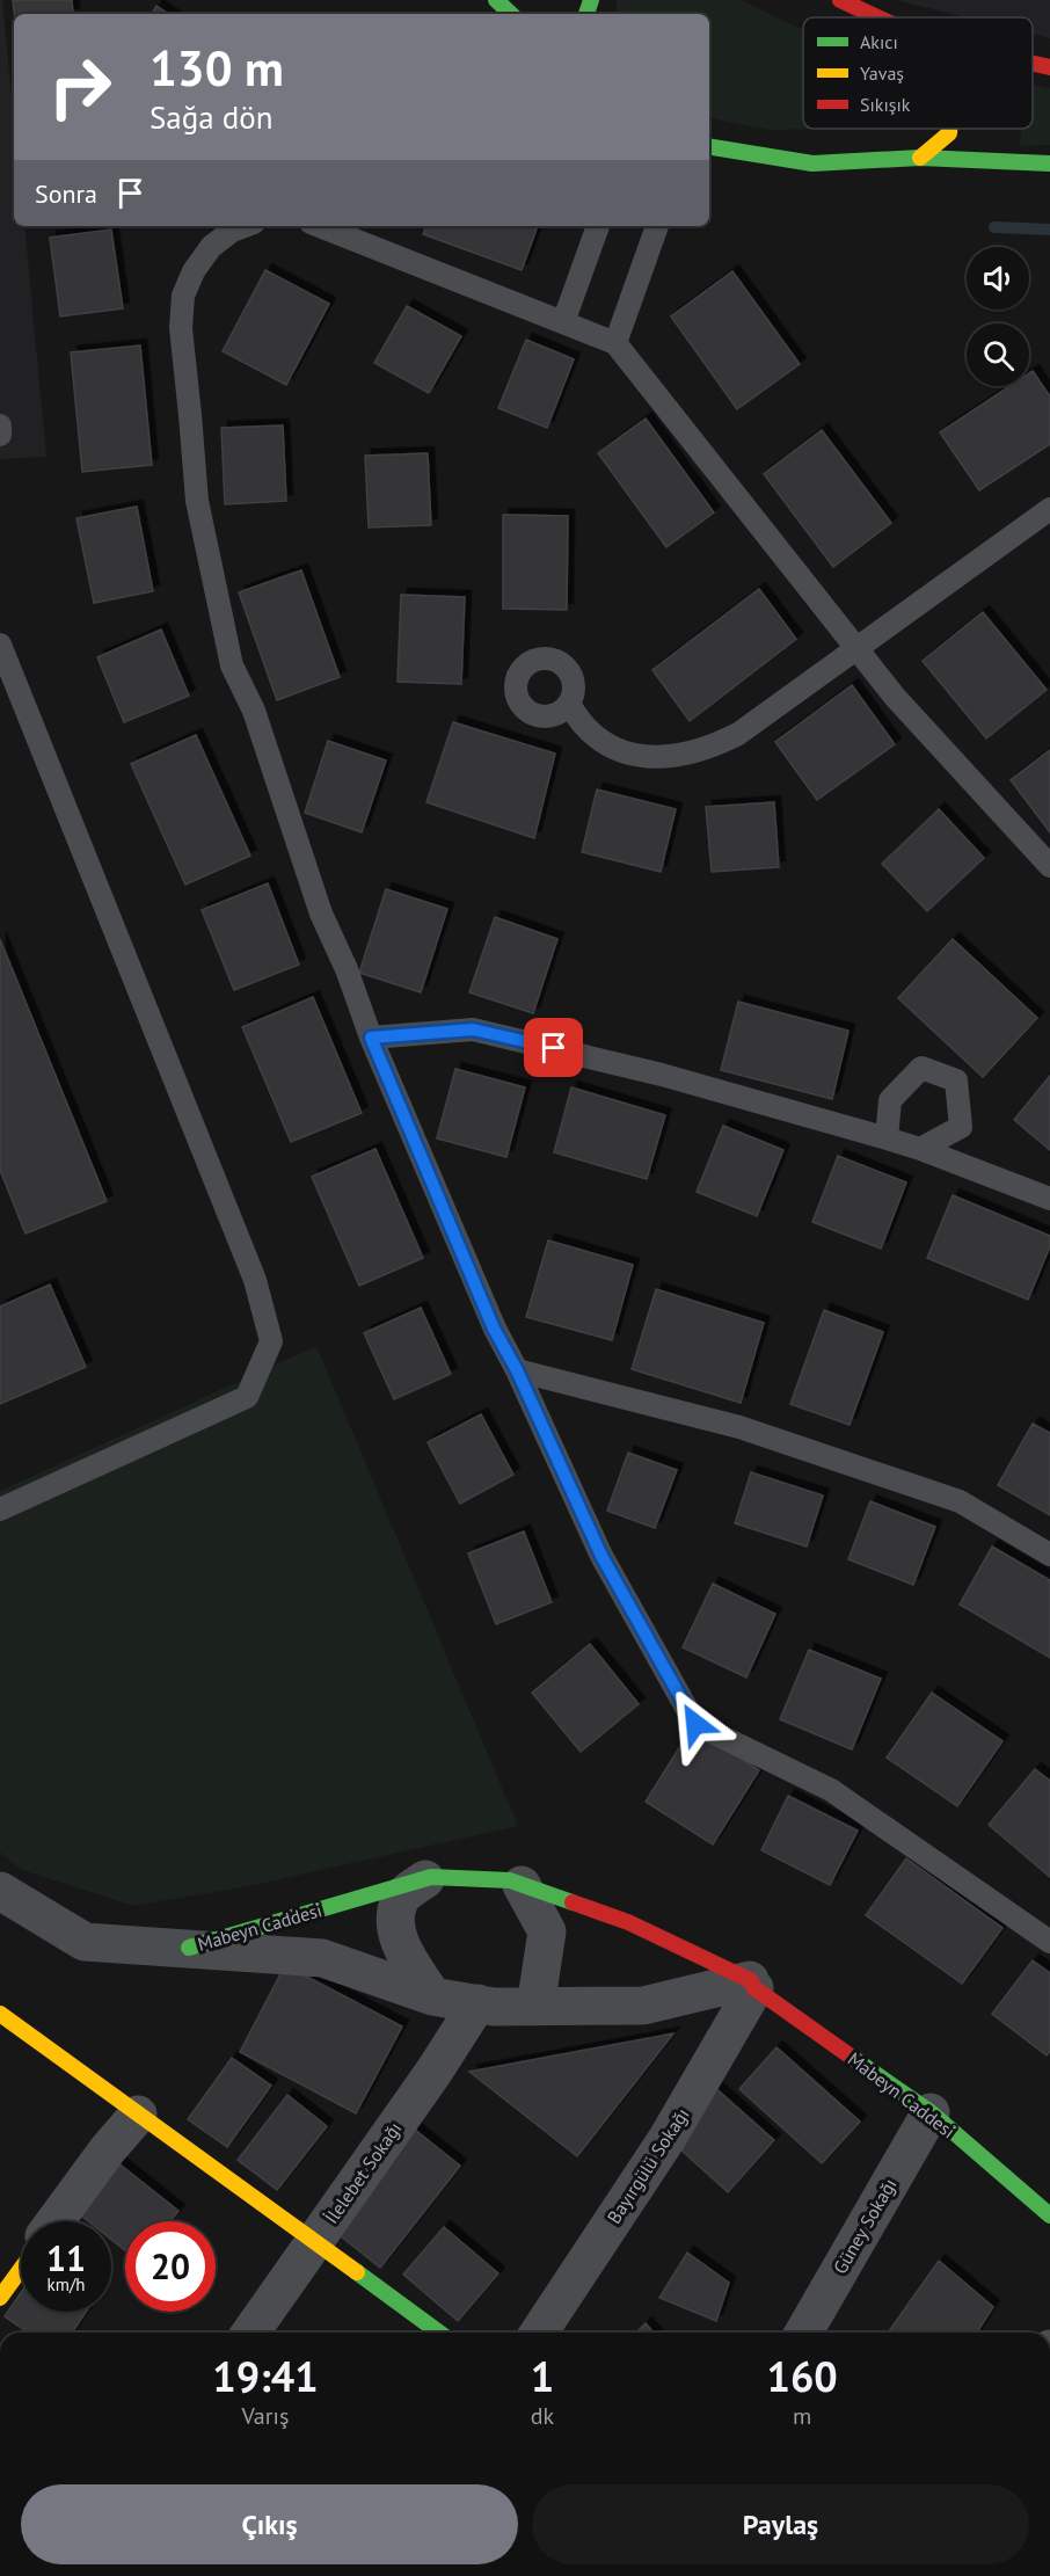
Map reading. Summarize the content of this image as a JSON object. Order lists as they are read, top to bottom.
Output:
{
  "streets": {
    "street": [
      "Mabeyn Caddesi",
      "Bayırgülü Sokağı",
      "İlelebet Sokağı",
      "Güney Sokağı"
    ]
  },
  "crossings": [
    ["Mabeyn Caddesi", "Bayırgülü Sokağı"],
    ["Mabeyn Caddesi", "İlelebet Sokağı"],
    ["Mabeyn Caddesi", "Güney Sokağı"]
  ],
  "legend": ["Akıcı", "Yavaş", "Sıkışık"],
  "page": {
    "turn": ["130 m", "Sağa dön"],
    "then": "Sonra",
    "speed": "11 km/h",
    "limit": "20",
    "eta": [
      "19:41",
      "Varış",
      "1",
      "dk",
      "160",
      "m"
    ],
    "buttons": ["Çıkış", "Paylaş"]
  }
}
